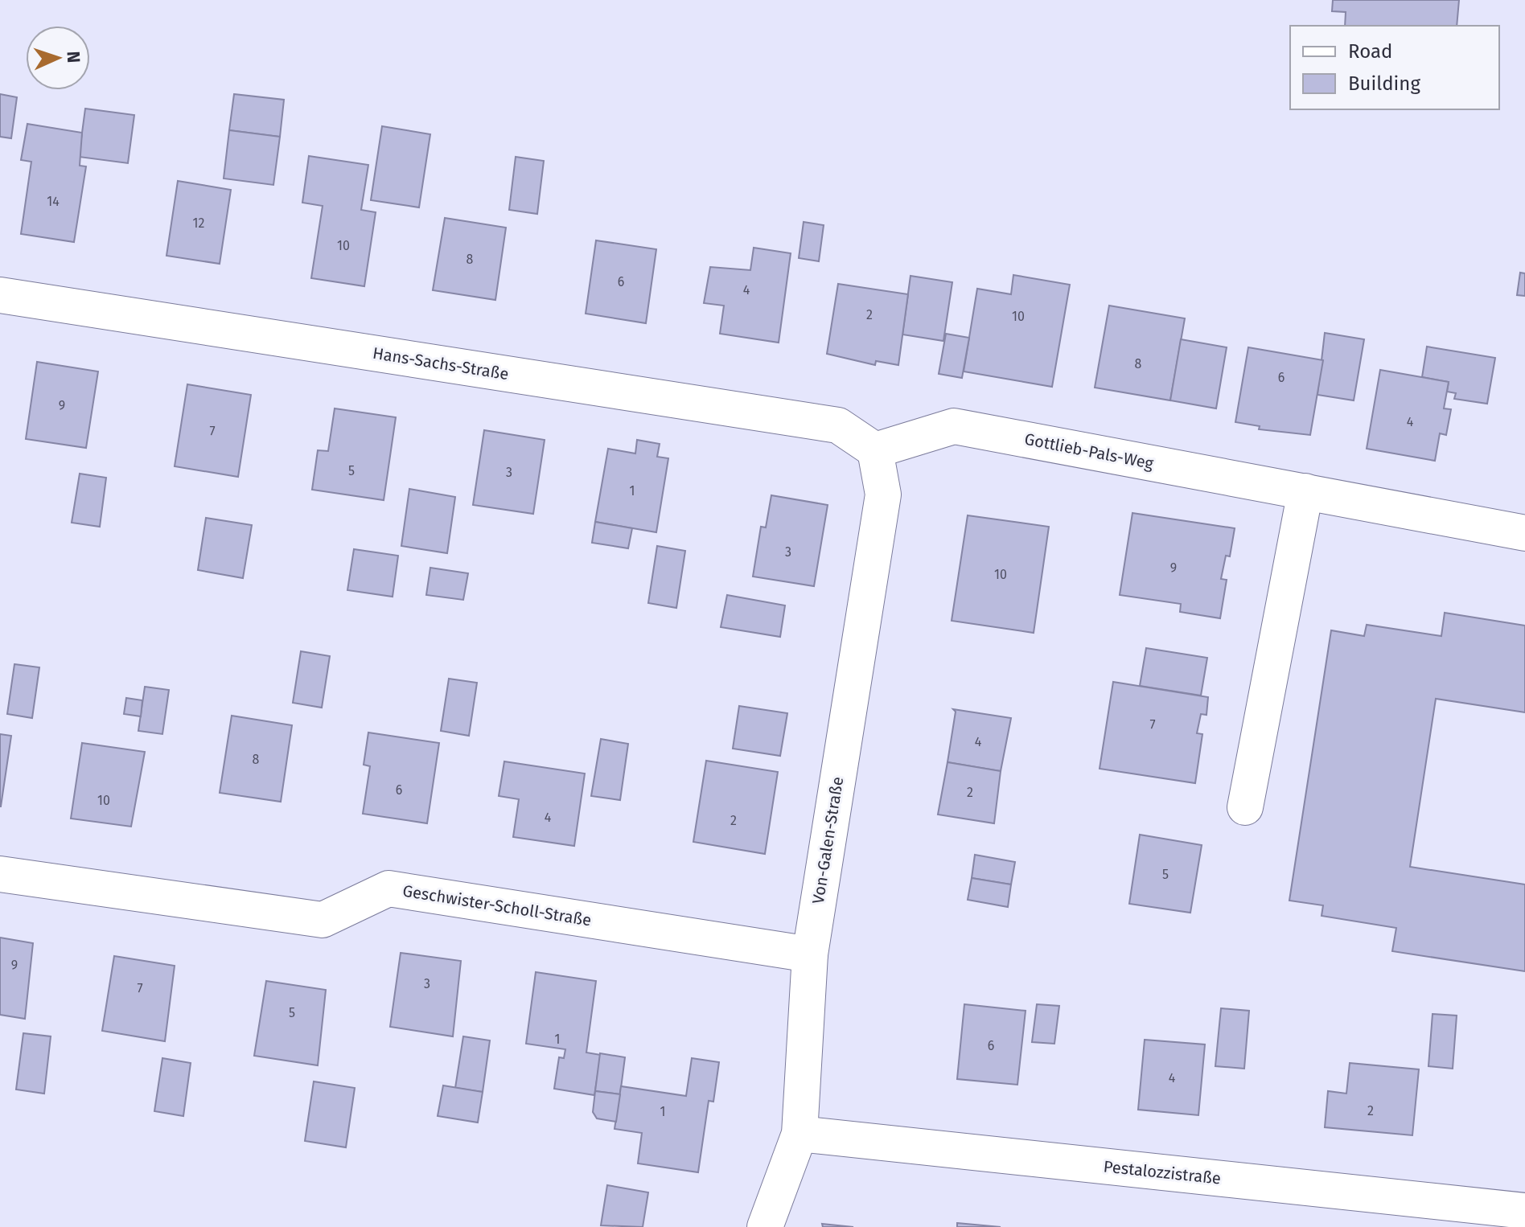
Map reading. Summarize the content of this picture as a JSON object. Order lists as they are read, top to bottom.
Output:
{
  "streets": {
    "street": [
      "Hans-Sachs-Straße",
      "Gottlieb-Pals-Weg",
      "Von-Galen-Straße",
      "Geschwister-Scholl-Straße",
      "Pestalozzistraße"
    ]
  },
  "crossings": [
    ["Hans-Sachs-Straße", "Gottlieb-Pals-Weg"],
    ["Hans-Sachs-Straße", "Von-Galen-Straße"],
    ["Gottlieb-Pals-Weg", "Von-Galen-Straße"],
    ["Von-Galen-Straße", "Geschwister-Scholl-Straße"],
    ["Von-Galen-Straße", "Pestalozzistraße"]
  ],
  "house_numbers": [
    "14",
    "12",
    "10",
    "8",
    "6",
    "4",
    "2",
    "10",
    "8",
    "6",
    "9",
    "4",
    "7",
    "5",
    "3",
    "1",
    "3",
    "9",
    "10",
    "7",
    "4",
    "8",
    "6",
    "2",
    "10",
    "4",
    "2",
    "5",
    "9",
    "3",
    "7",
    "5",
    "1",
    "6",
    "4",
    "2",
    "1"
  ],
  "legend": ["Road", "Building"],
  "north": "right"
}
